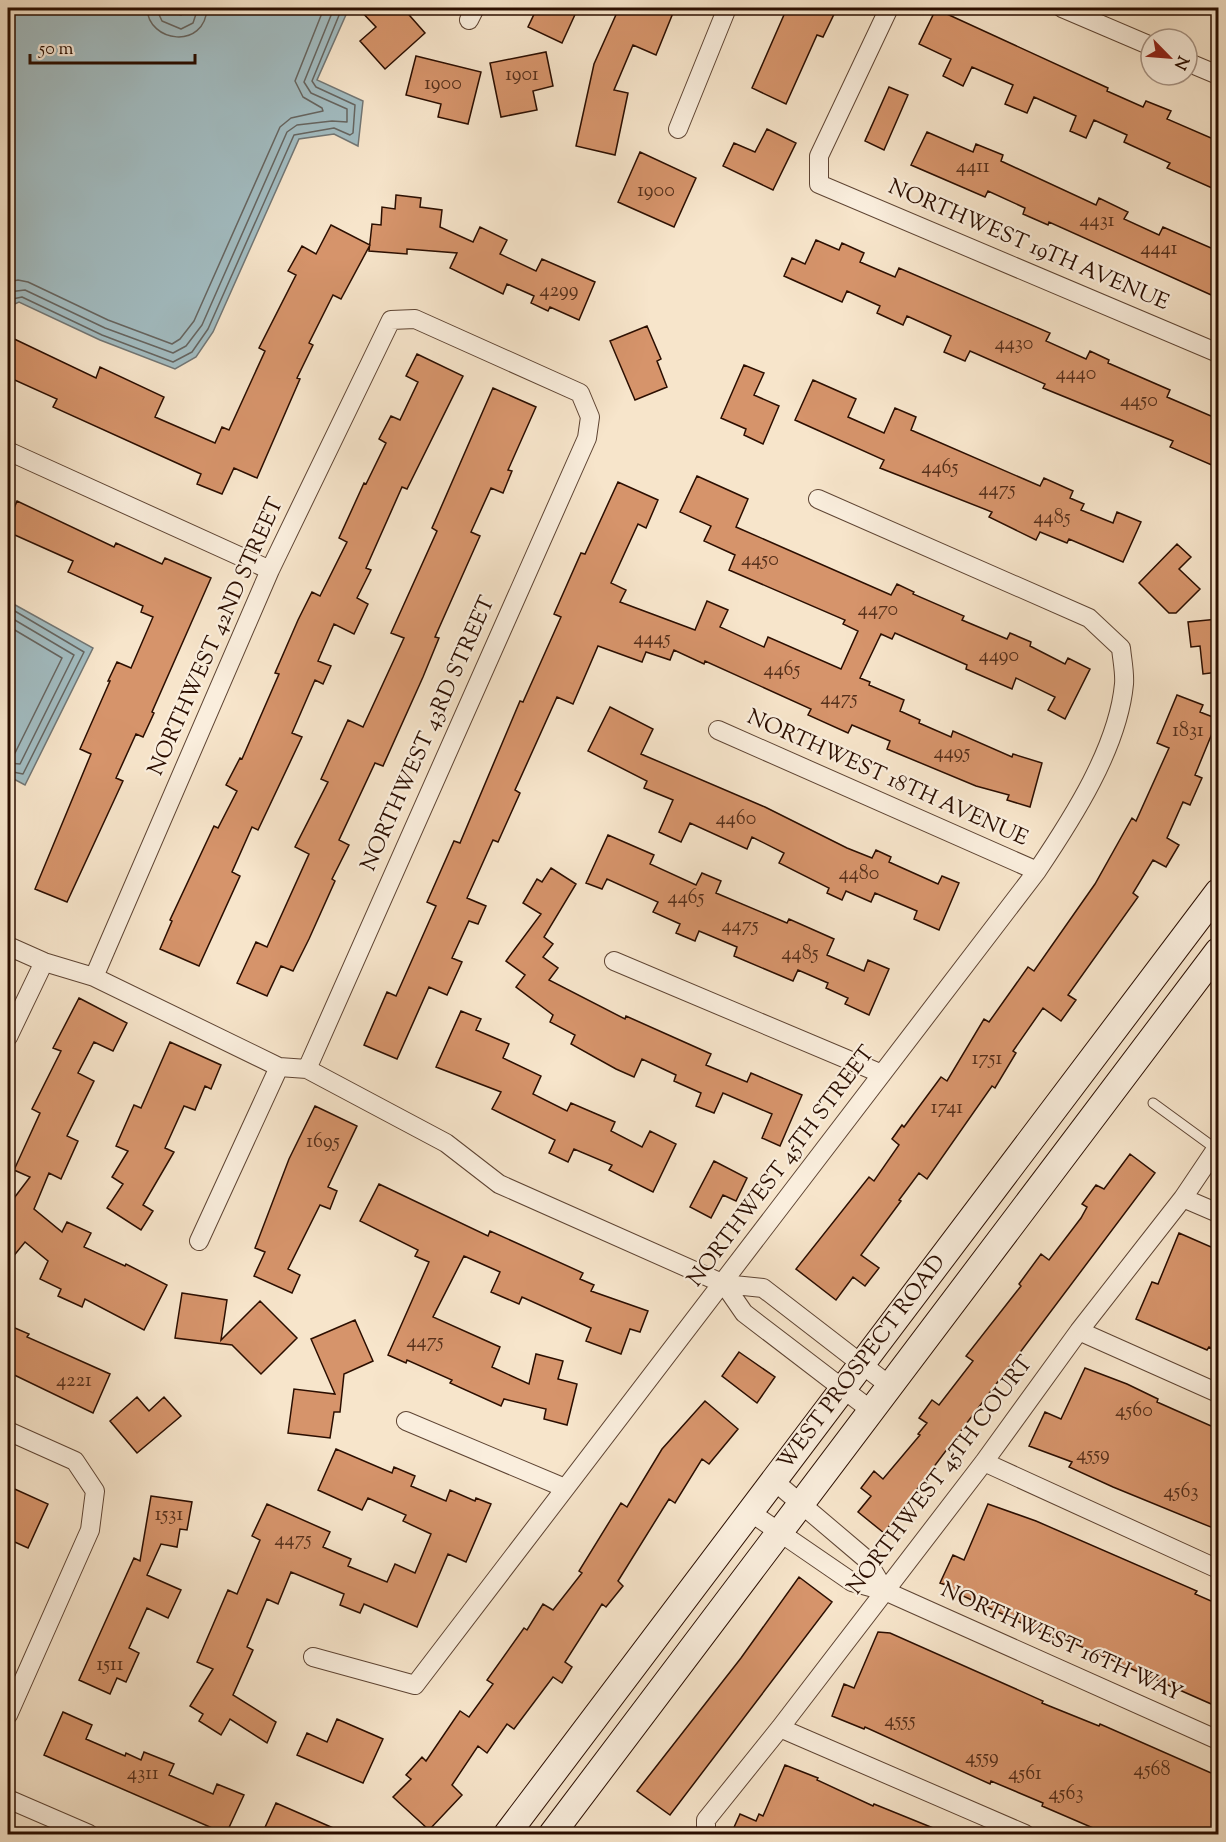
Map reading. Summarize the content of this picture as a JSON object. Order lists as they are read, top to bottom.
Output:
{
  "streets": {
    "main road": ["WEST PROSPECT ROAD"],
    "street": [
      "NORTHWEST 19TH AVENUE",
      "NORTHWEST 42ND STREET",
      "NORTHWEST 43RD STREET",
      "NORTHWEST 18TH AVENUE",
      "NORTHWEST 45TH STREET",
      "NORTHWEST 45TH COURT",
      "NORTHWEST 16TH WAY"
    ]
  },
  "crossings": [
    ["NORTHWEST 42ND STREET", "NORTHWEST 43RD STREET"],
    ["NORTHWEST 18TH AVENUE", "NORTHWEST 45TH STREET"],
    ["WEST PROSPECT ROAD", "NORTHWEST 16TH WAY"],
    ["NORTHWEST 45TH COURT", "NORTHWEST 16TH WAY"]
  ],
  "house_numbers": [
    "1901",
    "1900",
    "4411",
    "1900",
    "4431",
    "4441",
    "4299",
    "4430",
    "4440",
    "4450",
    "4465",
    "4475",
    "4485",
    "4450",
    "4470",
    "4445",
    "4490",
    "4465",
    "4475",
    "1831",
    "4495",
    "4460",
    "4480",
    "4465",
    "4475",
    "4485",
    "1751",
    "1741",
    "1695",
    "4475",
    "4221",
    "4560",
    "4559",
    "4563",
    "1531",
    "4475",
    "1511",
    "4555",
    "4559",
    "4568",
    "4311",
    "4561",
    "4563"
  ],
  "scale_bar": "50 m",
  "north": "bottom right"
}
